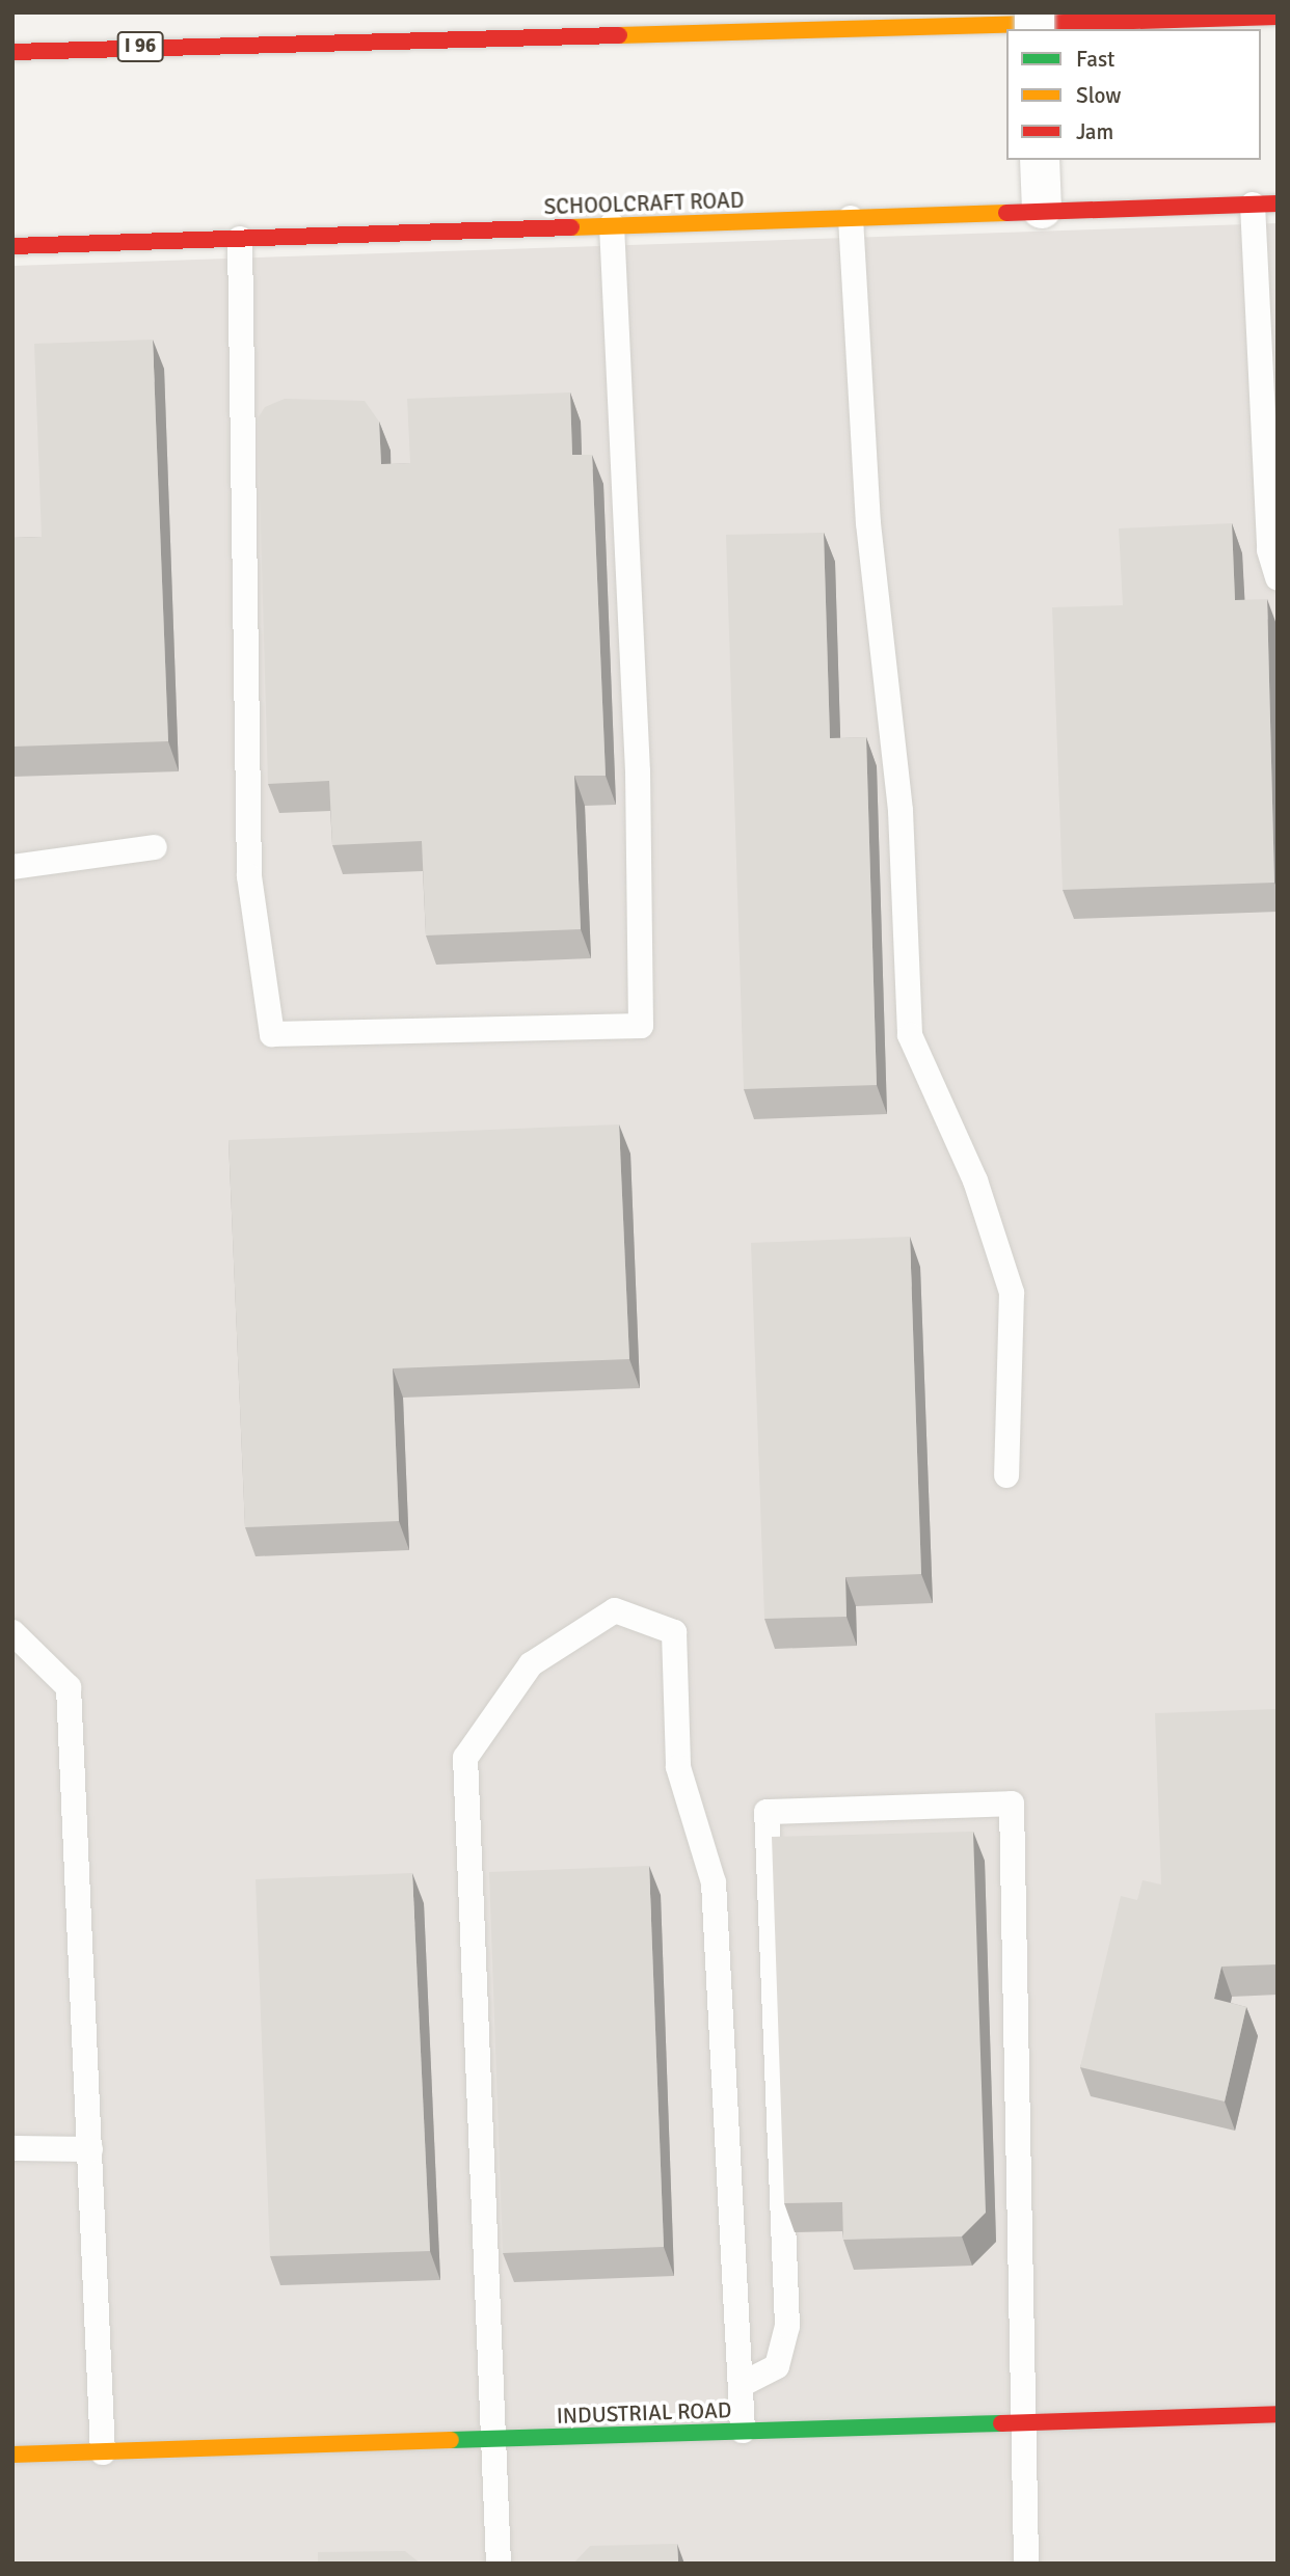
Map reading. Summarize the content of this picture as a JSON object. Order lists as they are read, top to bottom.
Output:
{
  "streets": {
    "main road": ["I 96", "SCHOOLCRAFT ROAD", "INDUSTRIAL ROAD"]
  },
  "legend": ["Fast", "Slow", "Jam"]
}
